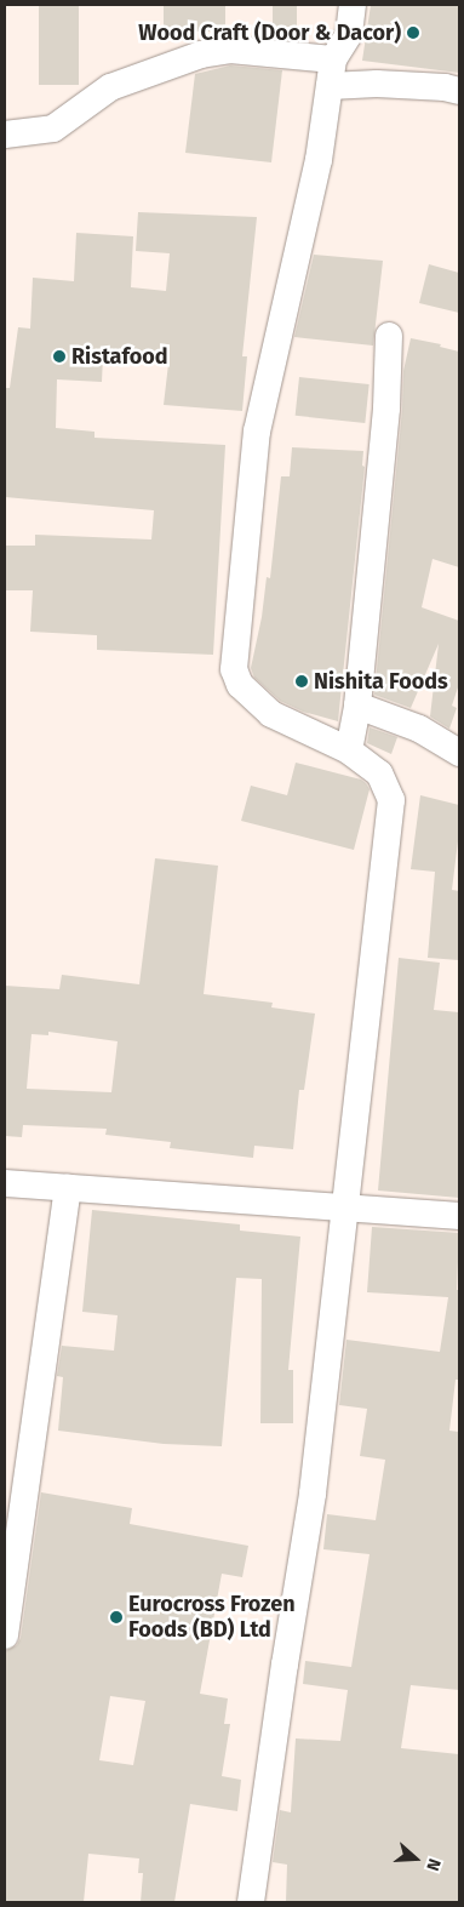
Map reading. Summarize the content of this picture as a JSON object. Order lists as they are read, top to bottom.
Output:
{
  "places": [
    "Wood Craft (Door & Dacor)",
    "Ristafood",
    "Nishita Foods",
    "Eurocross Frozen Foods (BD) Ltd"
  ],
  "north": "right"
}
